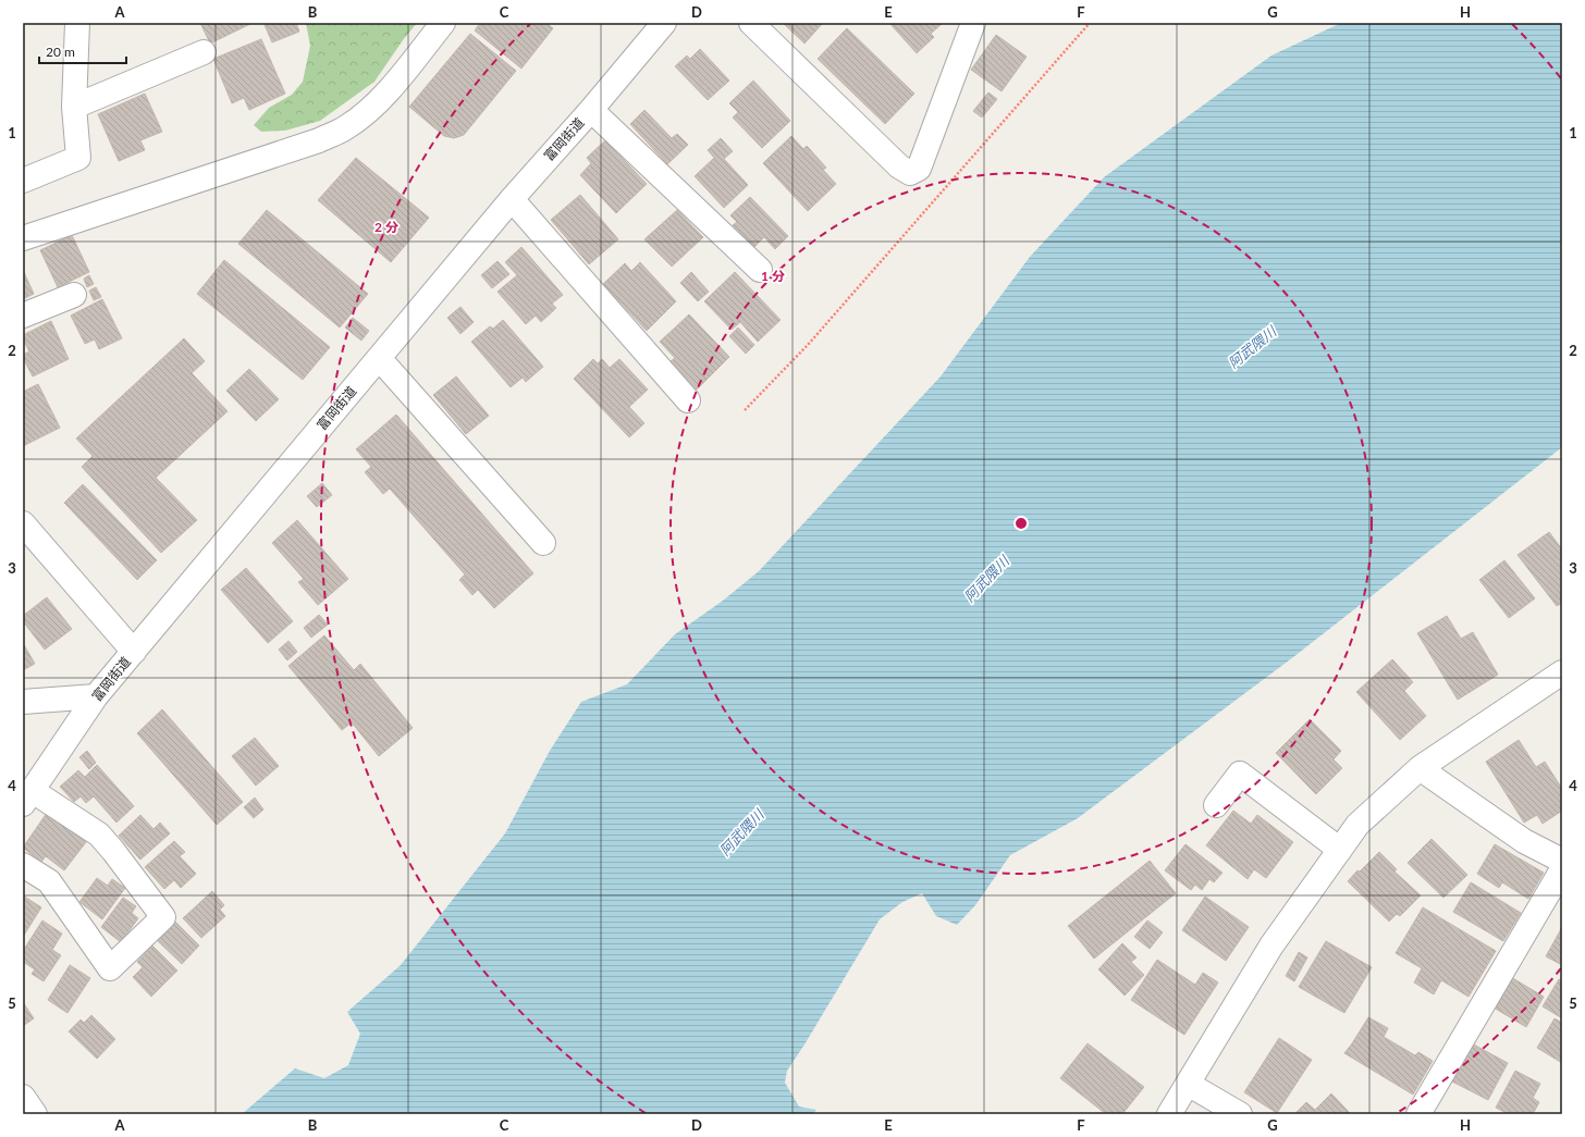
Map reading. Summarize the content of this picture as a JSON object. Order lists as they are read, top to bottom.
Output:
{
  "streets": {
    "street": ["富岡街道"]
  },
  "water": ["阿武隈川"],
  "scale_bar": "20 m",
  "grid": {
    "columns": [
      "A",
      "B",
      "C",
      "D",
      "E",
      "F",
      "G",
      "H"
    ],
    "rows": [
      "1",
      "2",
      "3",
      "4",
      "5"
    ]
  },
  "rings": ["2 分", "1 分"]
}
